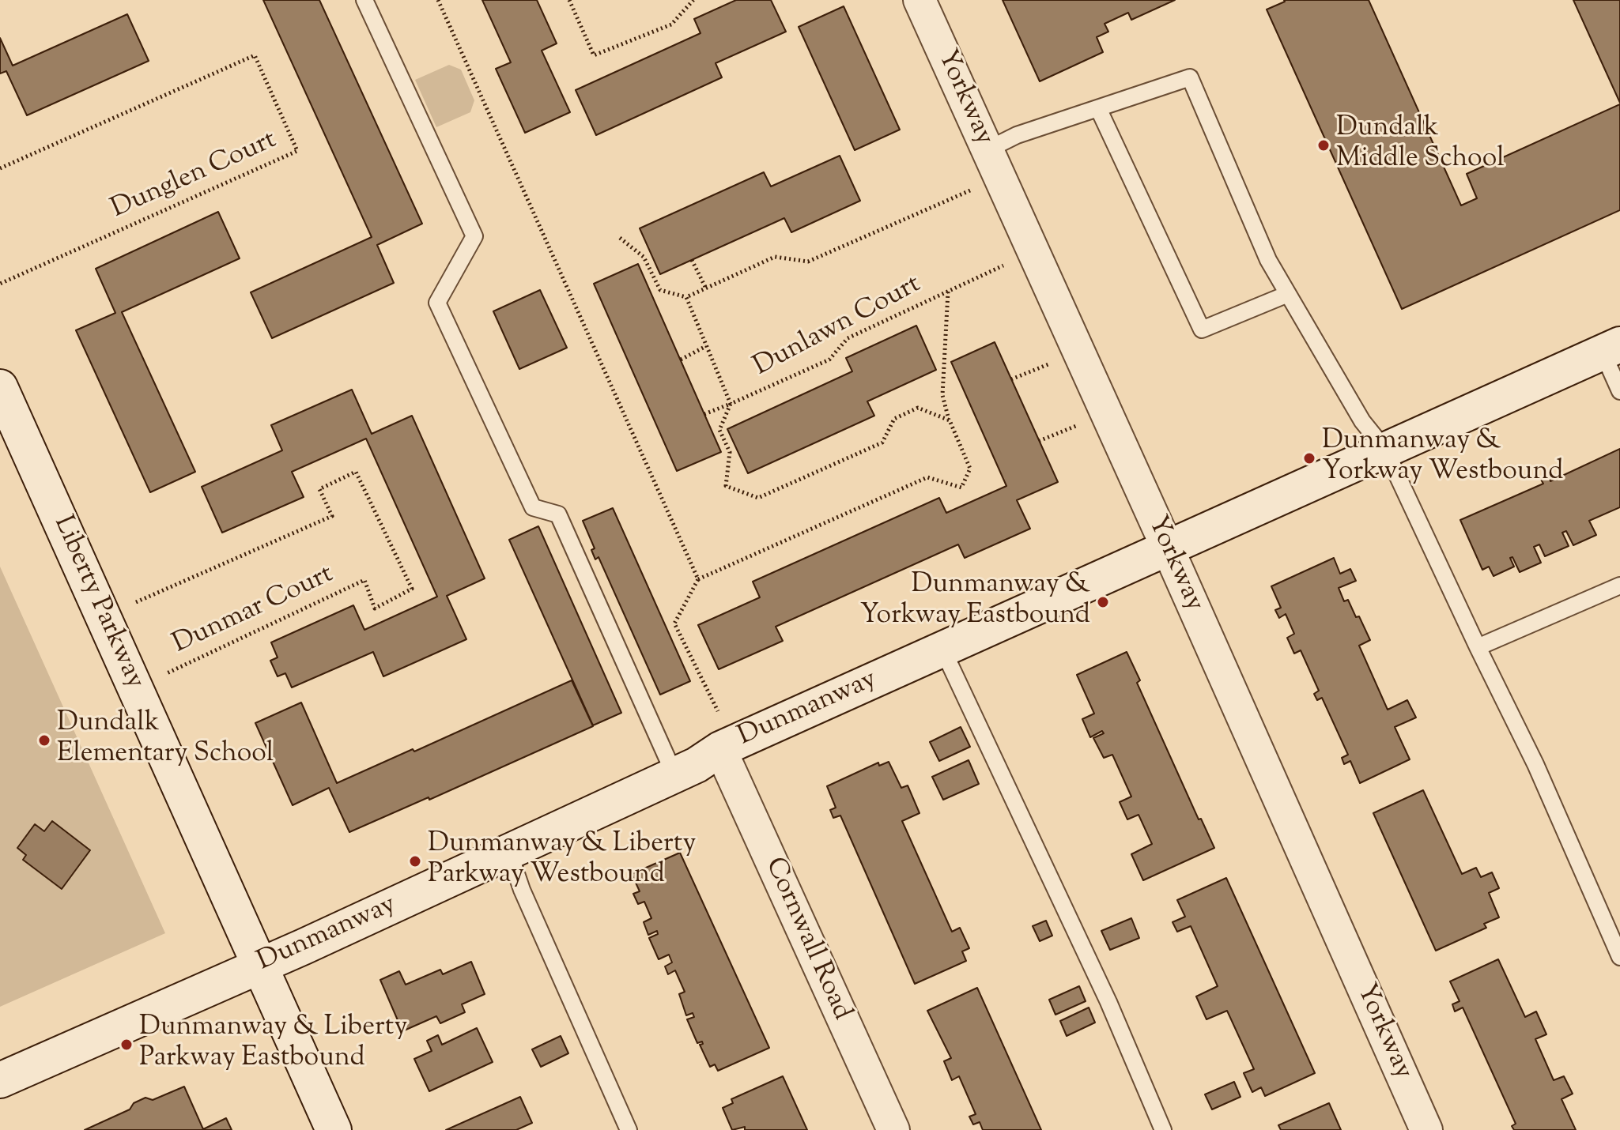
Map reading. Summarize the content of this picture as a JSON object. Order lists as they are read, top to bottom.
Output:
{
  "streets": {
    "street": [
      "Yorkway",
      "Liberty Parkway",
      "Dunmanway",
      "Cornwall Road"
    ],
    "path": ["Dunglen Court", "Dunlawn Court", "Dunmar Court"]
  },
  "crossings": [
    ["Yorkway", "Dunlawn Court"],
    ["Yorkway", "Dunmanway"],
    ["Liberty Parkway", "Dunmar Court"],
    ["Liberty Parkway", "Dunmanway"],
    ["Dunmanway", "Cornwall Road"]
  ],
  "places": [
    "Dundalk Middle School",
    "Dunmanway & Yorkway Westbound",
    "Dunmanway & Yorkway Eastbound",
    "Dundalk Elementary School",
    "Dunmanway & Liberty Parkway Westbound",
    "Dunmanway & Liberty Parkway Eastbound"
  ]
}
